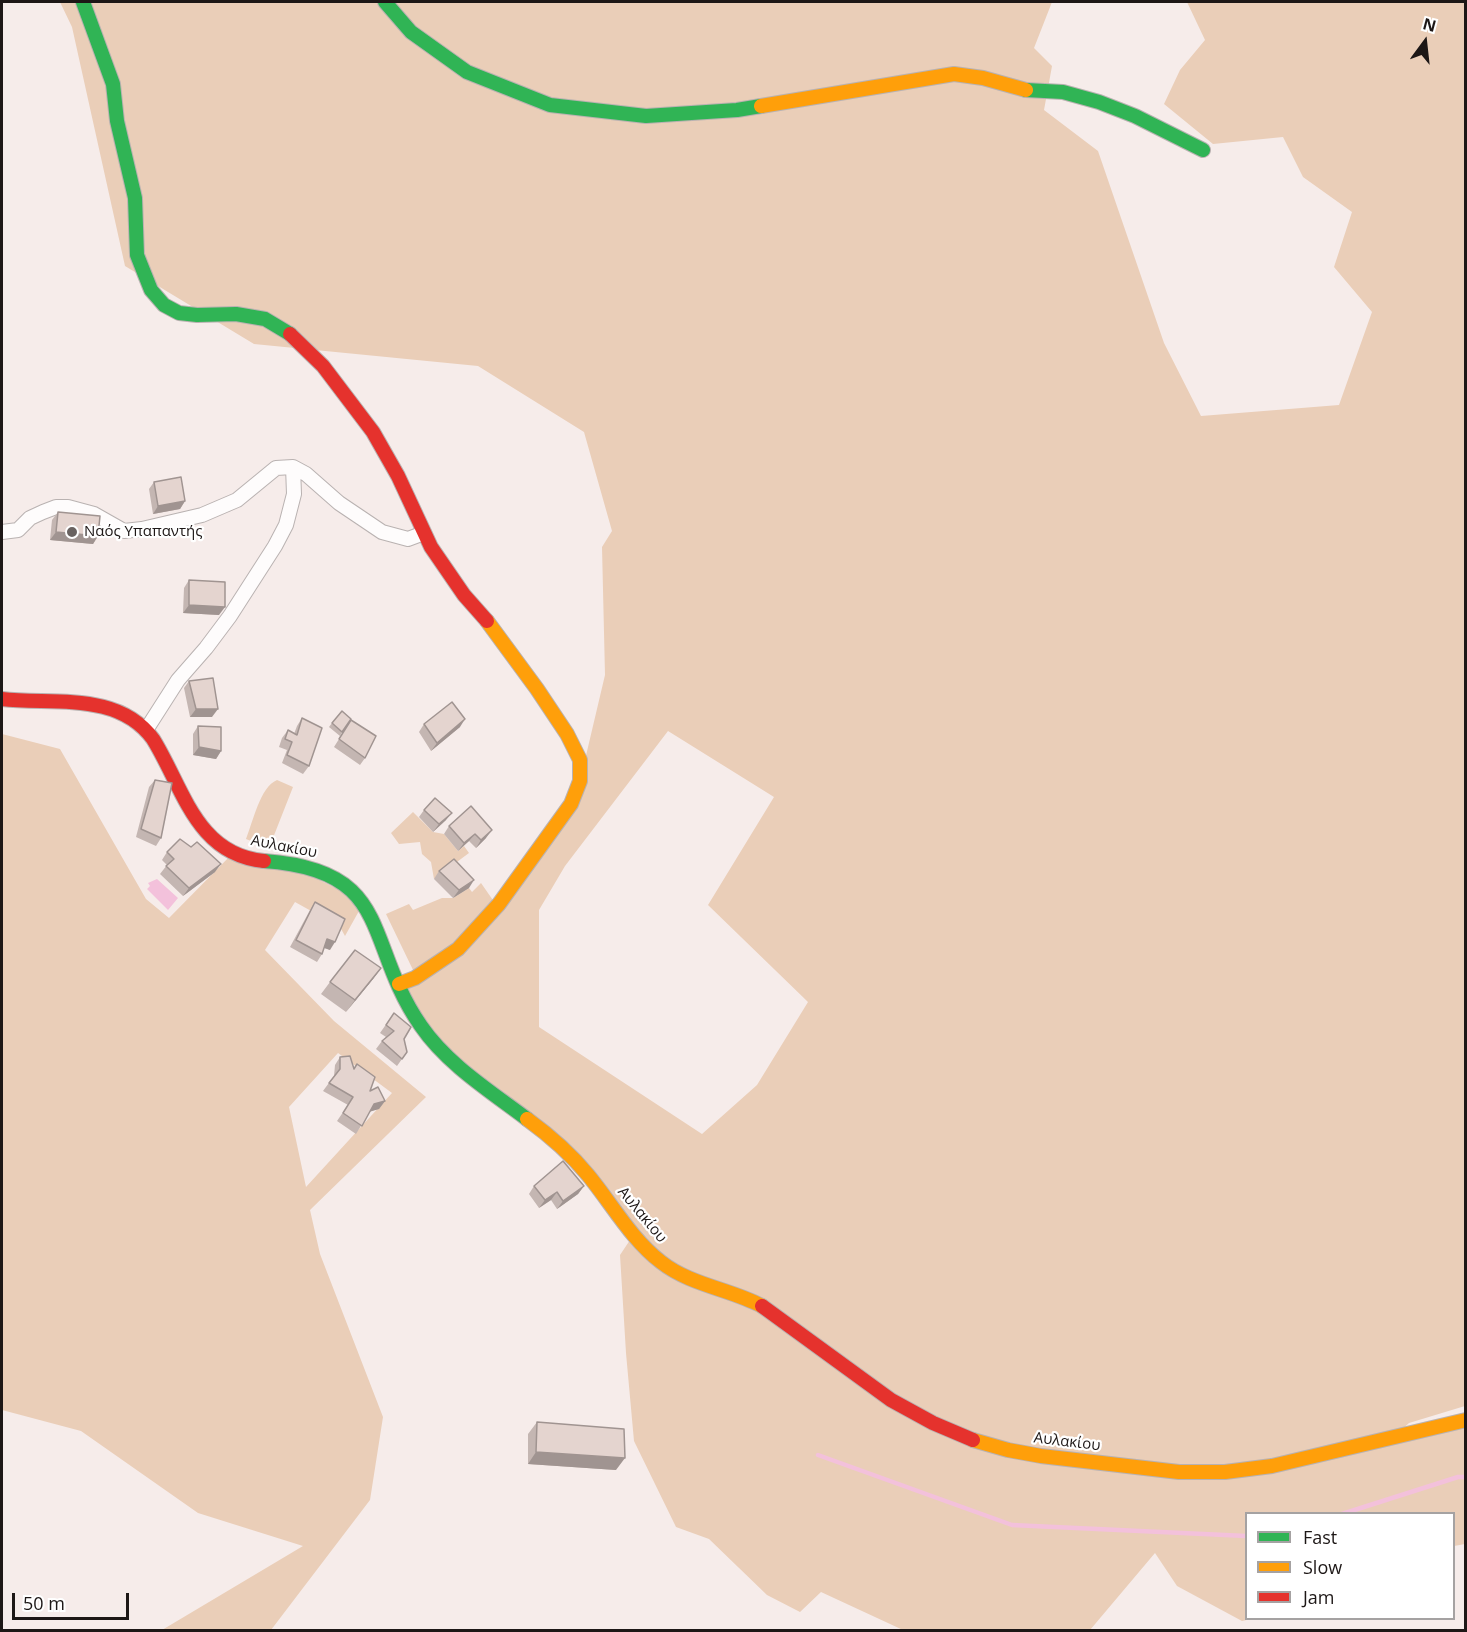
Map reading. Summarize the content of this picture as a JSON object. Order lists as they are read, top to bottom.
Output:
{
  "streets": {
    "street": ["Αυλακίου"]
  },
  "places": ["Ναός Υπαπαντής"],
  "legend": ["Fast", "Slow", "Jam"],
  "scale_bar": "50 m",
  "north": "top"
}
